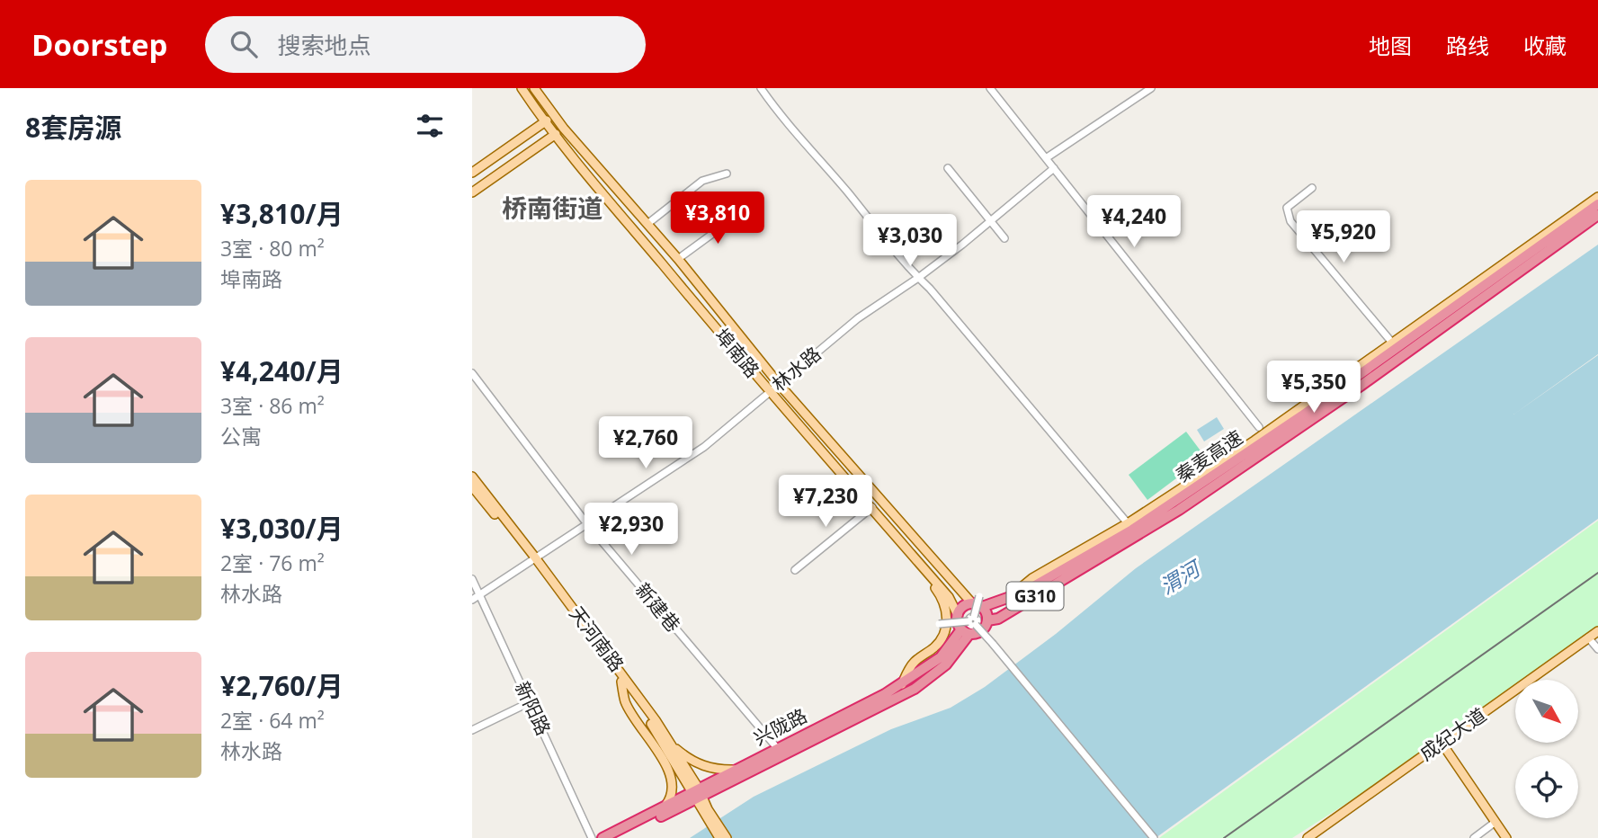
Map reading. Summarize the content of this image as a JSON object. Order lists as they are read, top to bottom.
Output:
{
  "streets": {
    "highway": ["秦麦高速", "G310", "兴陇路"],
    "main road": ["埠南路", "天河南路", "成纪大道"],
    "street": ["林水路", "新建巷", "新阳路"]
  },
  "crossings": [
    ["埠南路", "林水路"],
    ["埠南路", "秦麦高速"],
    ["林水路", "新建巷"],
    ["林水路", "天河南路"],
    ["林水路", "新阳路"],
    ["秦麦高速", "兴陇路"],
    ["新建巷", "兴陇路"],
    ["天河南路", "兴陇路"]
  ],
  "districts": ["桥南街道"],
  "water": ["渭河"],
  "north": "bottom right",
  "page": {
    "header": "Doorstep",
    "search": "搜索地点",
    "nav": ["地图", "路线", "收藏"],
    "heading": "8套房源",
    "list": [
      {
        "name": "¥3,810/月",
        "note": "3室 · 80 m² · 埠南路"
      },
      {
        "name": "¥4,240/月",
        "note": "3室 · 86 m² · 公寓"
      },
      {
        "name": "¥3,030/月",
        "note": "2室 · 76 m² · 林水路"
      },
      {
        "name": "¥2,760/月",
        "note": "2室 · 64 m² · 林水路"
      }
    ],
    "price": [
      "¥3,810",
      "¥4,240",
      "¥5,920",
      "¥3,030",
      "¥5,350",
      "¥2,760",
      "¥7,230",
      "¥2,930"
    ]
  }
}
